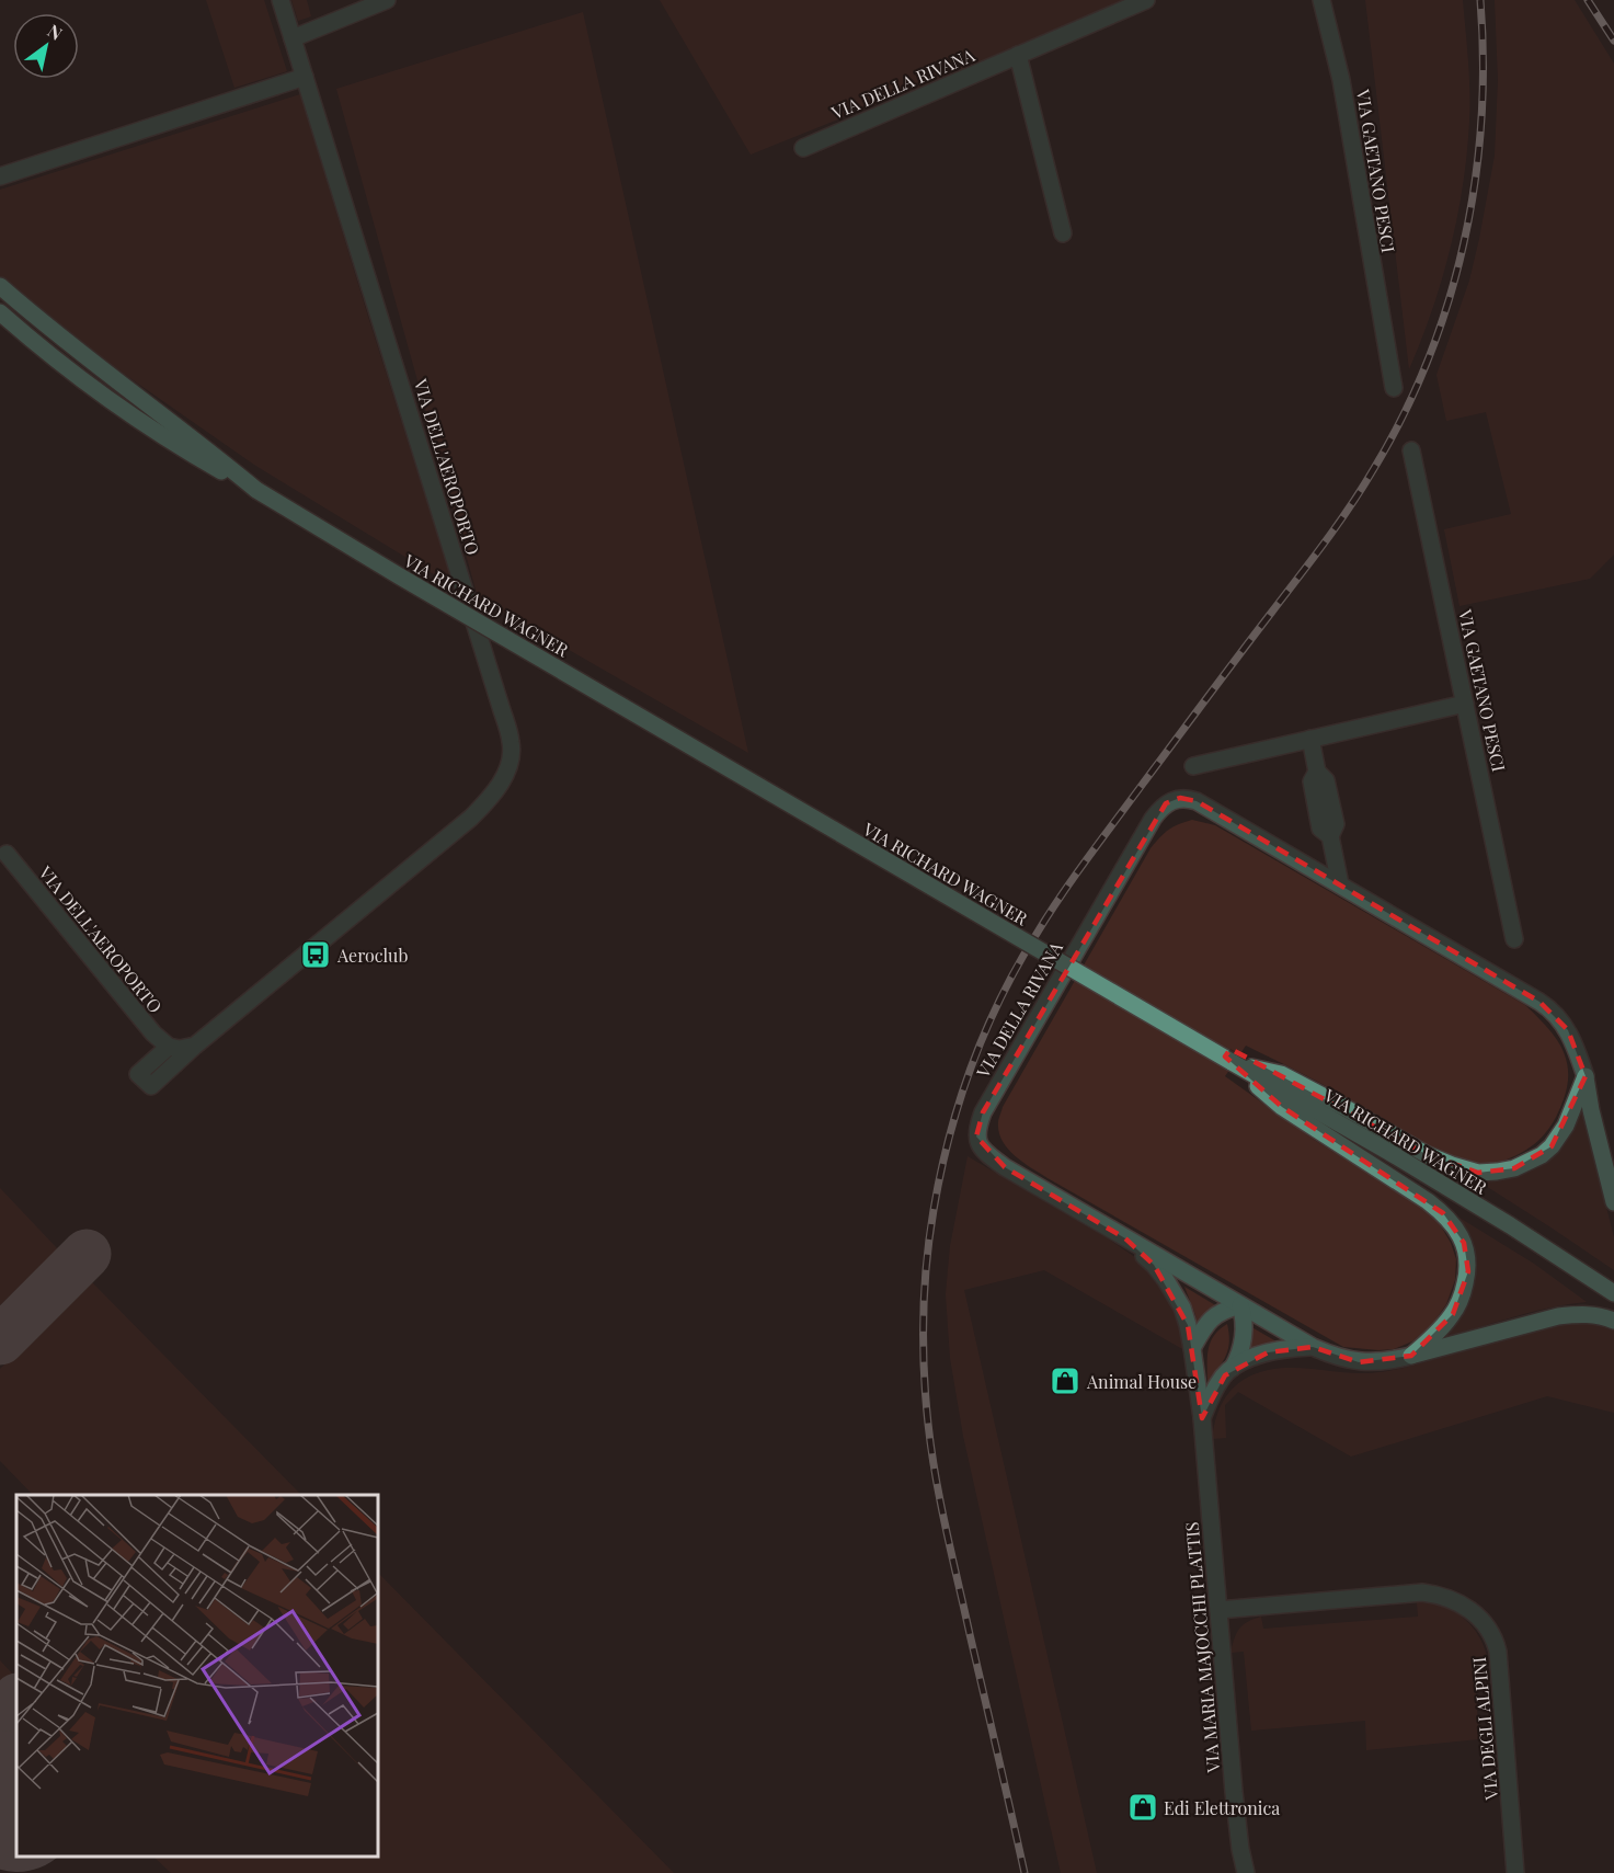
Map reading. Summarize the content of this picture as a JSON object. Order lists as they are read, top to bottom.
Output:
{
  "streets": {
    "main road": ["VIA RICHARD WAGNER"],
    "street": [
      "VIA DELLA RIVANA",
      "VIA GAETANO PESCI",
      "VIA DELL'AEROPORTO",
      "VIA MARIA MAJOCCHI PLATTIS",
      "VIA DEGLI ALPINI"
    ]
  },
  "crossings": [
    ["VIA DELLA RIVANA", "VIA MARIA MAJOCCHI PLATTIS"],
    ["VIA MARIA MAJOCCHI PLATTIS", "VIA DEGLI ALPINI"]
  ],
  "places": {
    "bus stop": ["Aeroclub"],
    "shop": ["Animal House", "Edi Elettronica"]
  },
  "north": "top right"
}
